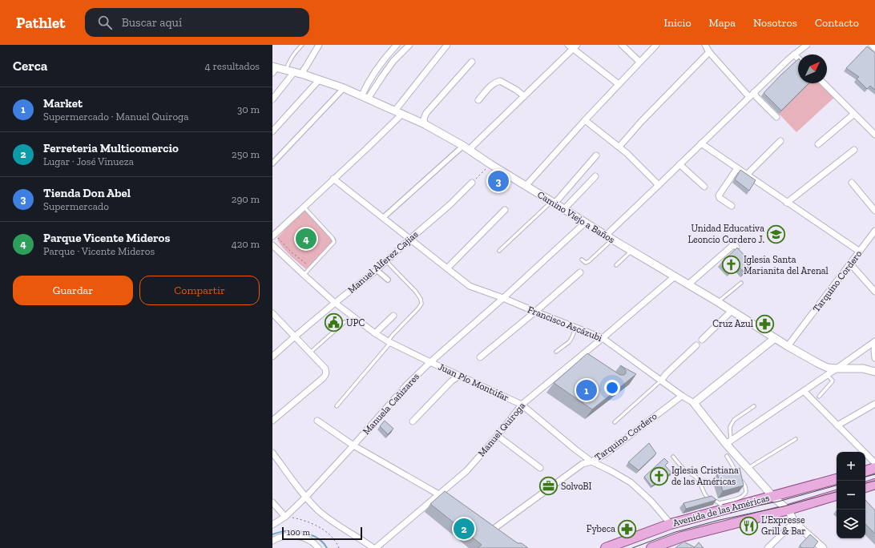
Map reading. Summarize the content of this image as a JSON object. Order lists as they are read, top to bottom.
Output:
{
  "streets": {
    "main road": ["Avenida de las Américas"],
    "street": [
      "Camino Viejo a Baños",
      "Manuel Alferez Cajias",
      "Tarquino Cordero",
      "Francisco Ascázubi",
      "Juan Pío Montúfar",
      "Manuela Cañizares",
      "Manuel Quiroga"
    ]
  },
  "crossings": [
    ["Camino Viejo a Baños", "Tarquino Cordero"],
    ["Camino Viejo a Baños", "Manuela Cañizares"],
    ["Camino Viejo a Baños", "Manuel Quiroga"],
    ["Manuel Alferez Cajias", "Francisco Ascázubi"],
    ["Manuel Alferez Cajias", "Juan Pío Montúfar"],
    ["Tarquino Cordero", "Francisco Ascázubi"],
    ["Tarquino Cordero", "Juan Pío Montúfar"],
    ["Francisco Ascázubi", "Manuela Cañizares"],
    ["Francisco Ascázubi", "Manuel Quiroga"],
    ["Francisco Ascázubi", "Avenida de las Américas"],
    ["Juan Pío Montúfar", "Manuela Cañizares"],
    ["Juan Pío Montúfar", "Manuel Quiroga"],
    ["Juan Pío Montúfar", "Avenida de las Américas"]
  ],
  "places": {
    "school or university": ["Unidad Educativa Leoncio Cordero J."],
    "church": ["Iglesia Santa Marianita del Arenal", "Iglesia Cristiana de las Américas"],
    "public building": ["UPC"],
    "pharmacy": ["Cruz Azul", "Fybeca"],
    "office": ["SolvoBI"],
    "restaurant": ["L'Expresse Grill & Bar"]
  },
  "scale_bar": "100 m",
  "north": "top right",
  "page": {
    "header": "Pathlet",
    "search": "Buscar aquí",
    "nav": [
      "Inicio",
      "Mapa",
      "Nosotros",
      "Contacto"
    ],
    "heading": ["Cerca", "4 resultados"],
    "list": [
      {
        "mark": "1",
        "name": "Market",
        "note": "Supermercado · Manuel Quiroga",
        "value": "30 m"
      },
      {
        "mark": "2",
        "name": "Ferreteria Multicomercio",
        "note": "Lugar · José Vinueza",
        "value": "250 m"
      },
      {
        "mark": "3",
        "name": "Tienda Don Abel",
        "note": "Supermercado",
        "value": "290 m"
      },
      {
        "mark": "4",
        "name": "Parque Vicente Mideros",
        "note": "Parque · Vicente Mideros",
        "value": "420 m"
      }
    ],
    "pins": [
      "3",
      "4",
      "1",
      "2"
    ],
    "buttons": ["Guardar", "Compartir"],
    "map_buttons": ["+", "−"],
    "scale": "100 m"
  }
}
